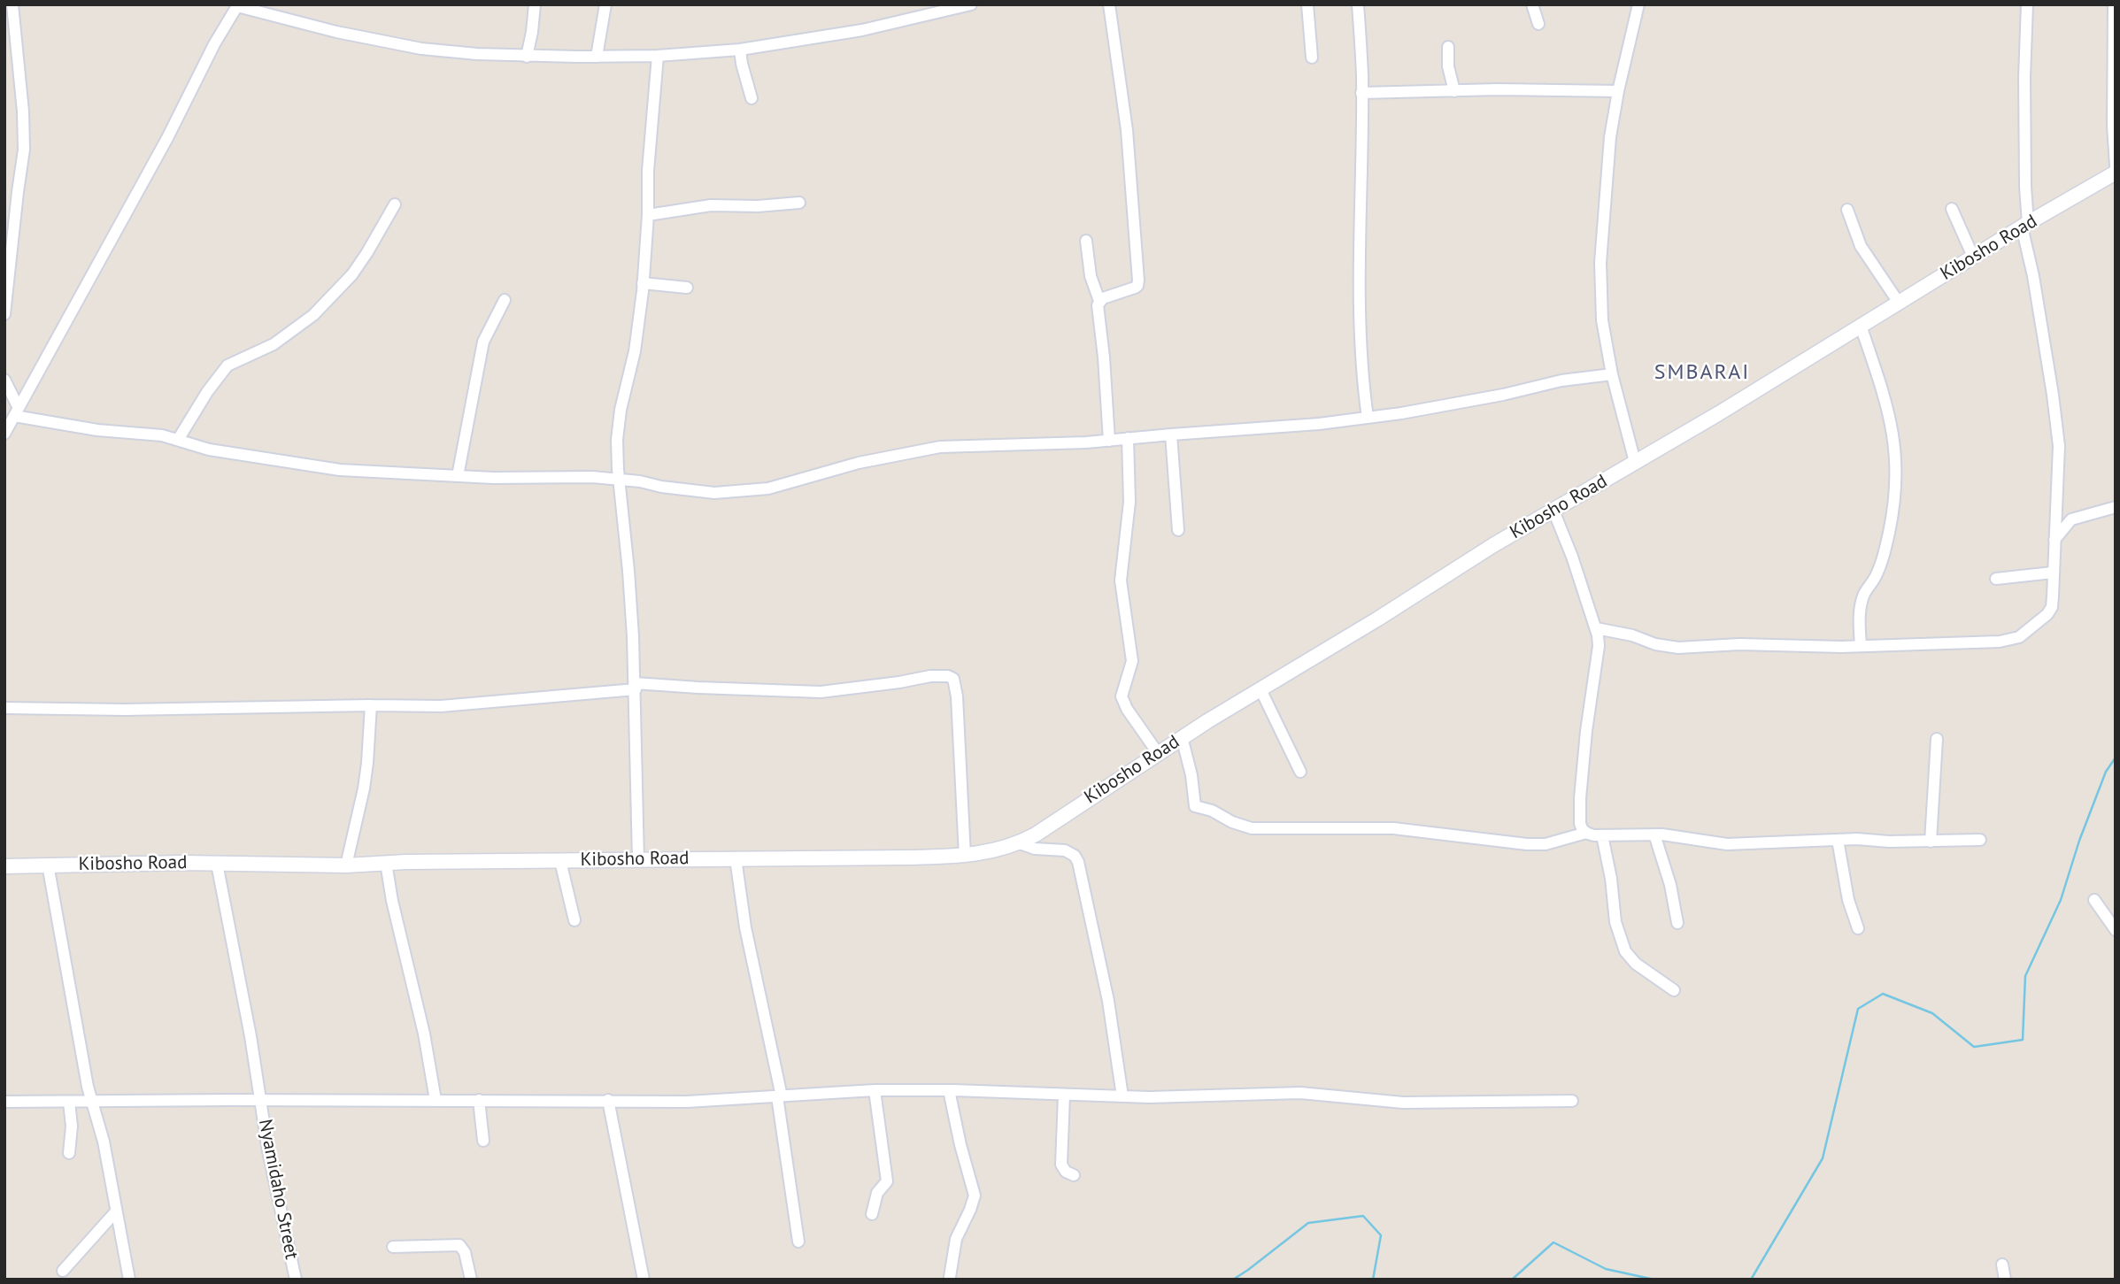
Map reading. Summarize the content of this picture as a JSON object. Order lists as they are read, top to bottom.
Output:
{
  "streets": {
    "street": ["Kibosho Road", "Nyamidaho Street"]
  },
  "crossings": [
    ["Kibosho Road", "Nyamidaho Street"]
  ],
  "districts": ["SMBARAI"]
}
